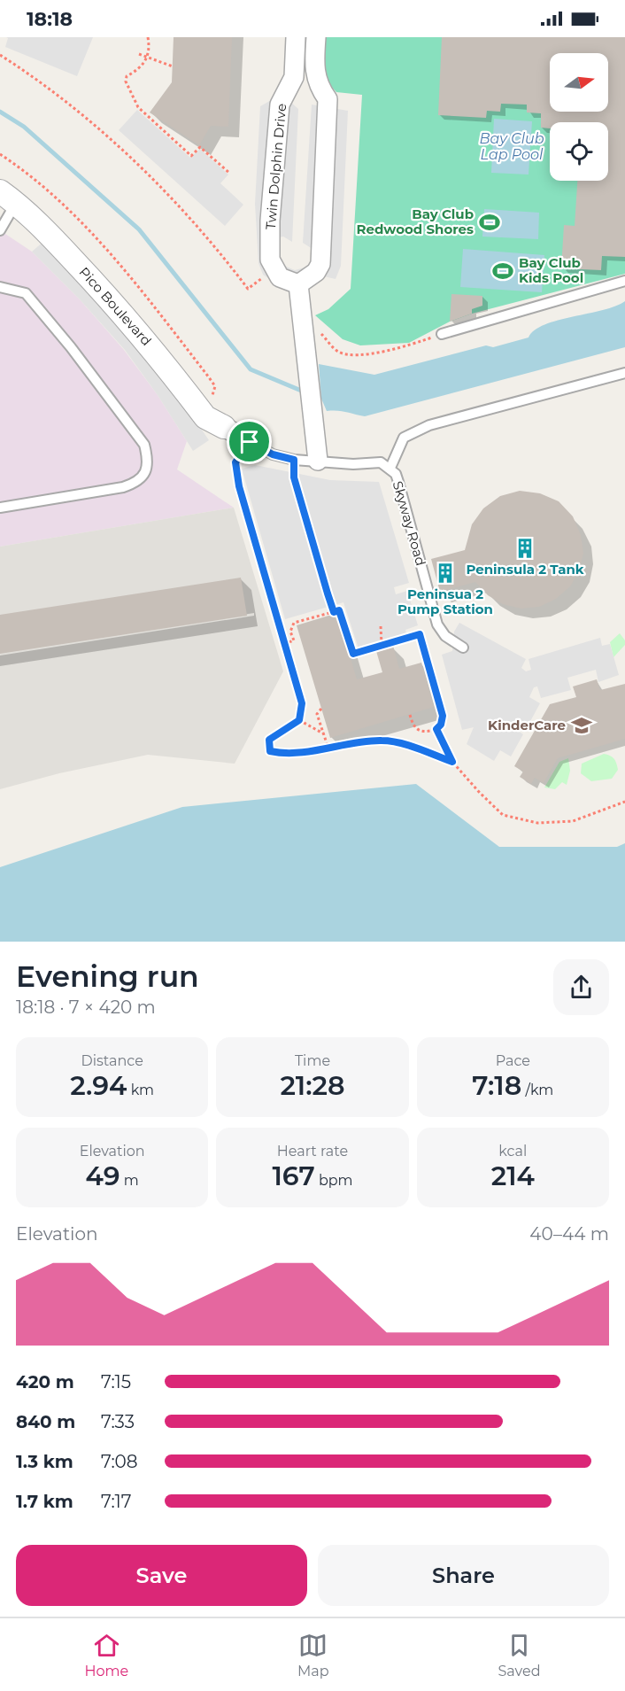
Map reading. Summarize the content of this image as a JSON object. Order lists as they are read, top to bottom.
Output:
{
  "streets": {
    "street": ["Twin Dolphin Drive", "Pico Boulevard", "Skyway Road"]
  },
  "crossings": [
    ["Pico Boulevard", "Skyway Road"]
  ],
  "water": ["Bay Club Lap Pool"],
  "places": {
    "sports": ["Bay Club Redwood Shores", "Bay Club Kids Pool"],
    "building": ["Peninsula 2 Tank", "Peninsua 2 Pump Station"],
    "school or university": ["KinderCare"]
  },
  "north": "right",
  "page": {
    "status": "18:18",
    "heading": ["Evening run", "18:18 · 7 × 420 m"],
    "stats": [
      ["Distance", "2.94 km"],
      ["Time", "21:28"],
      ["Pace", "7:18 /km"],
      ["Elevation", "49 m"],
      ["Heart rate", "167 bpm"],
      ["kcal", "214"]
    ],
    "chart": ["Elevation", "40–44 m"],
    "list": [
      {
        "name": "420 m",
        "note": "7:15"
      },
      {
        "name": "840 m",
        "note": "7:33"
      },
      {
        "name": "1.3 km",
        "note": "7:08"
      },
      {
        "name": "1.7 km",
        "note": "7:17"
      }
    ],
    "buttons": ["Save", "Share"],
    "tabs": ["Home", "Map", "Saved"]
  }
}
